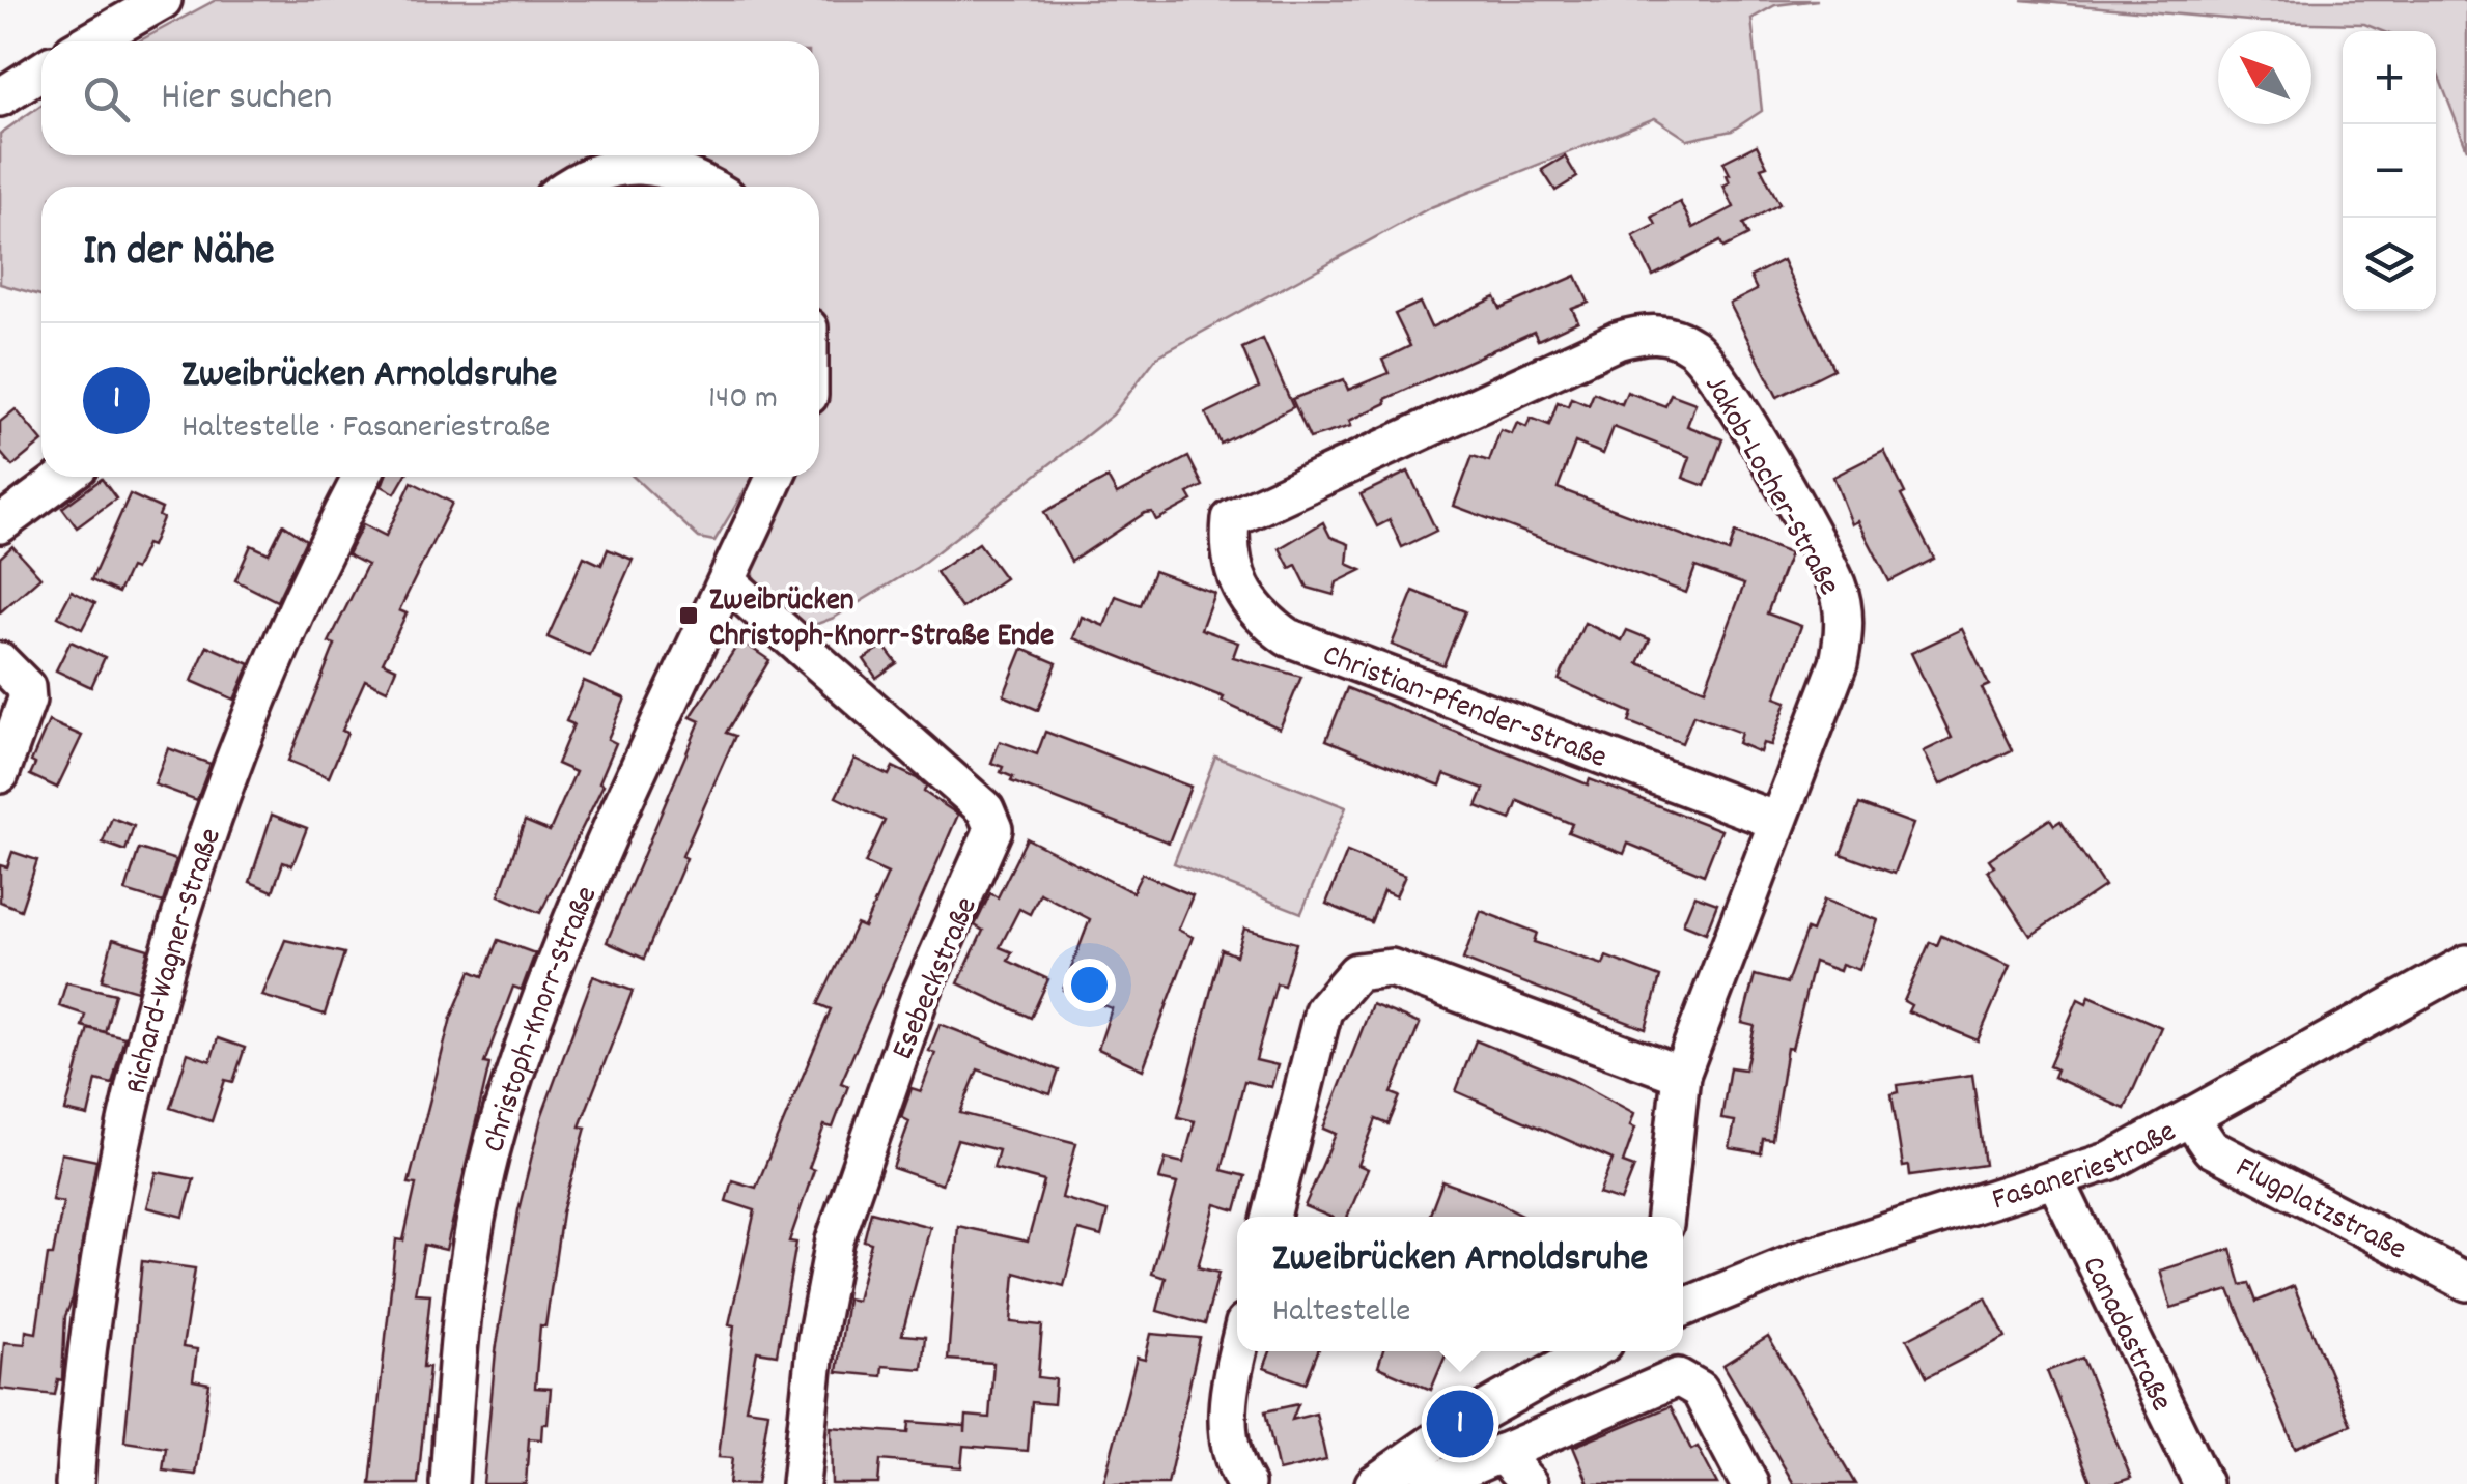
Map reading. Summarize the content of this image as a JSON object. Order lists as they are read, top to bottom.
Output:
{
  "streets": {
    "street": [
      "Jakob-Locher-Straße",
      "Christian-Pfender-Straße",
      "Richard-Wagner-Straße",
      "Esebeckstraße",
      "Christoph-Knorr-Straße",
      "Fasaneriestraße",
      "Flugplatzstraße",
      "Canadastraße"
    ]
  },
  "crossings": [
    ["Jakob-Locher-Straße", "Christian-Pfender-Straße"],
    ["Esebeckstraße", "Christoph-Knorr-Straße"],
    ["Fasaneriestraße", "Flugplatzstraße"],
    ["Fasaneriestraße", "Canadastraße"]
  ],
  "places": {
    "transit": ["Zweibrücken Christoph-Knorr-Straße Ende"]
  },
  "north": "top left",
  "page": {
    "map_buttons": ["+", "−"],
    "search": "Hier suchen",
    "heading": "In der Nähe",
    "list": [
      {
        "mark": "1",
        "name": "Zweibrücken Arnoldsruhe",
        "note": "Haltestelle · Fasaneriestraße",
        "value": "140 m"
      }
    ],
    "popup": ["Zweibrücken Arnoldsruhe", "Haltestelle"],
    "pins": "1"
  }
}
